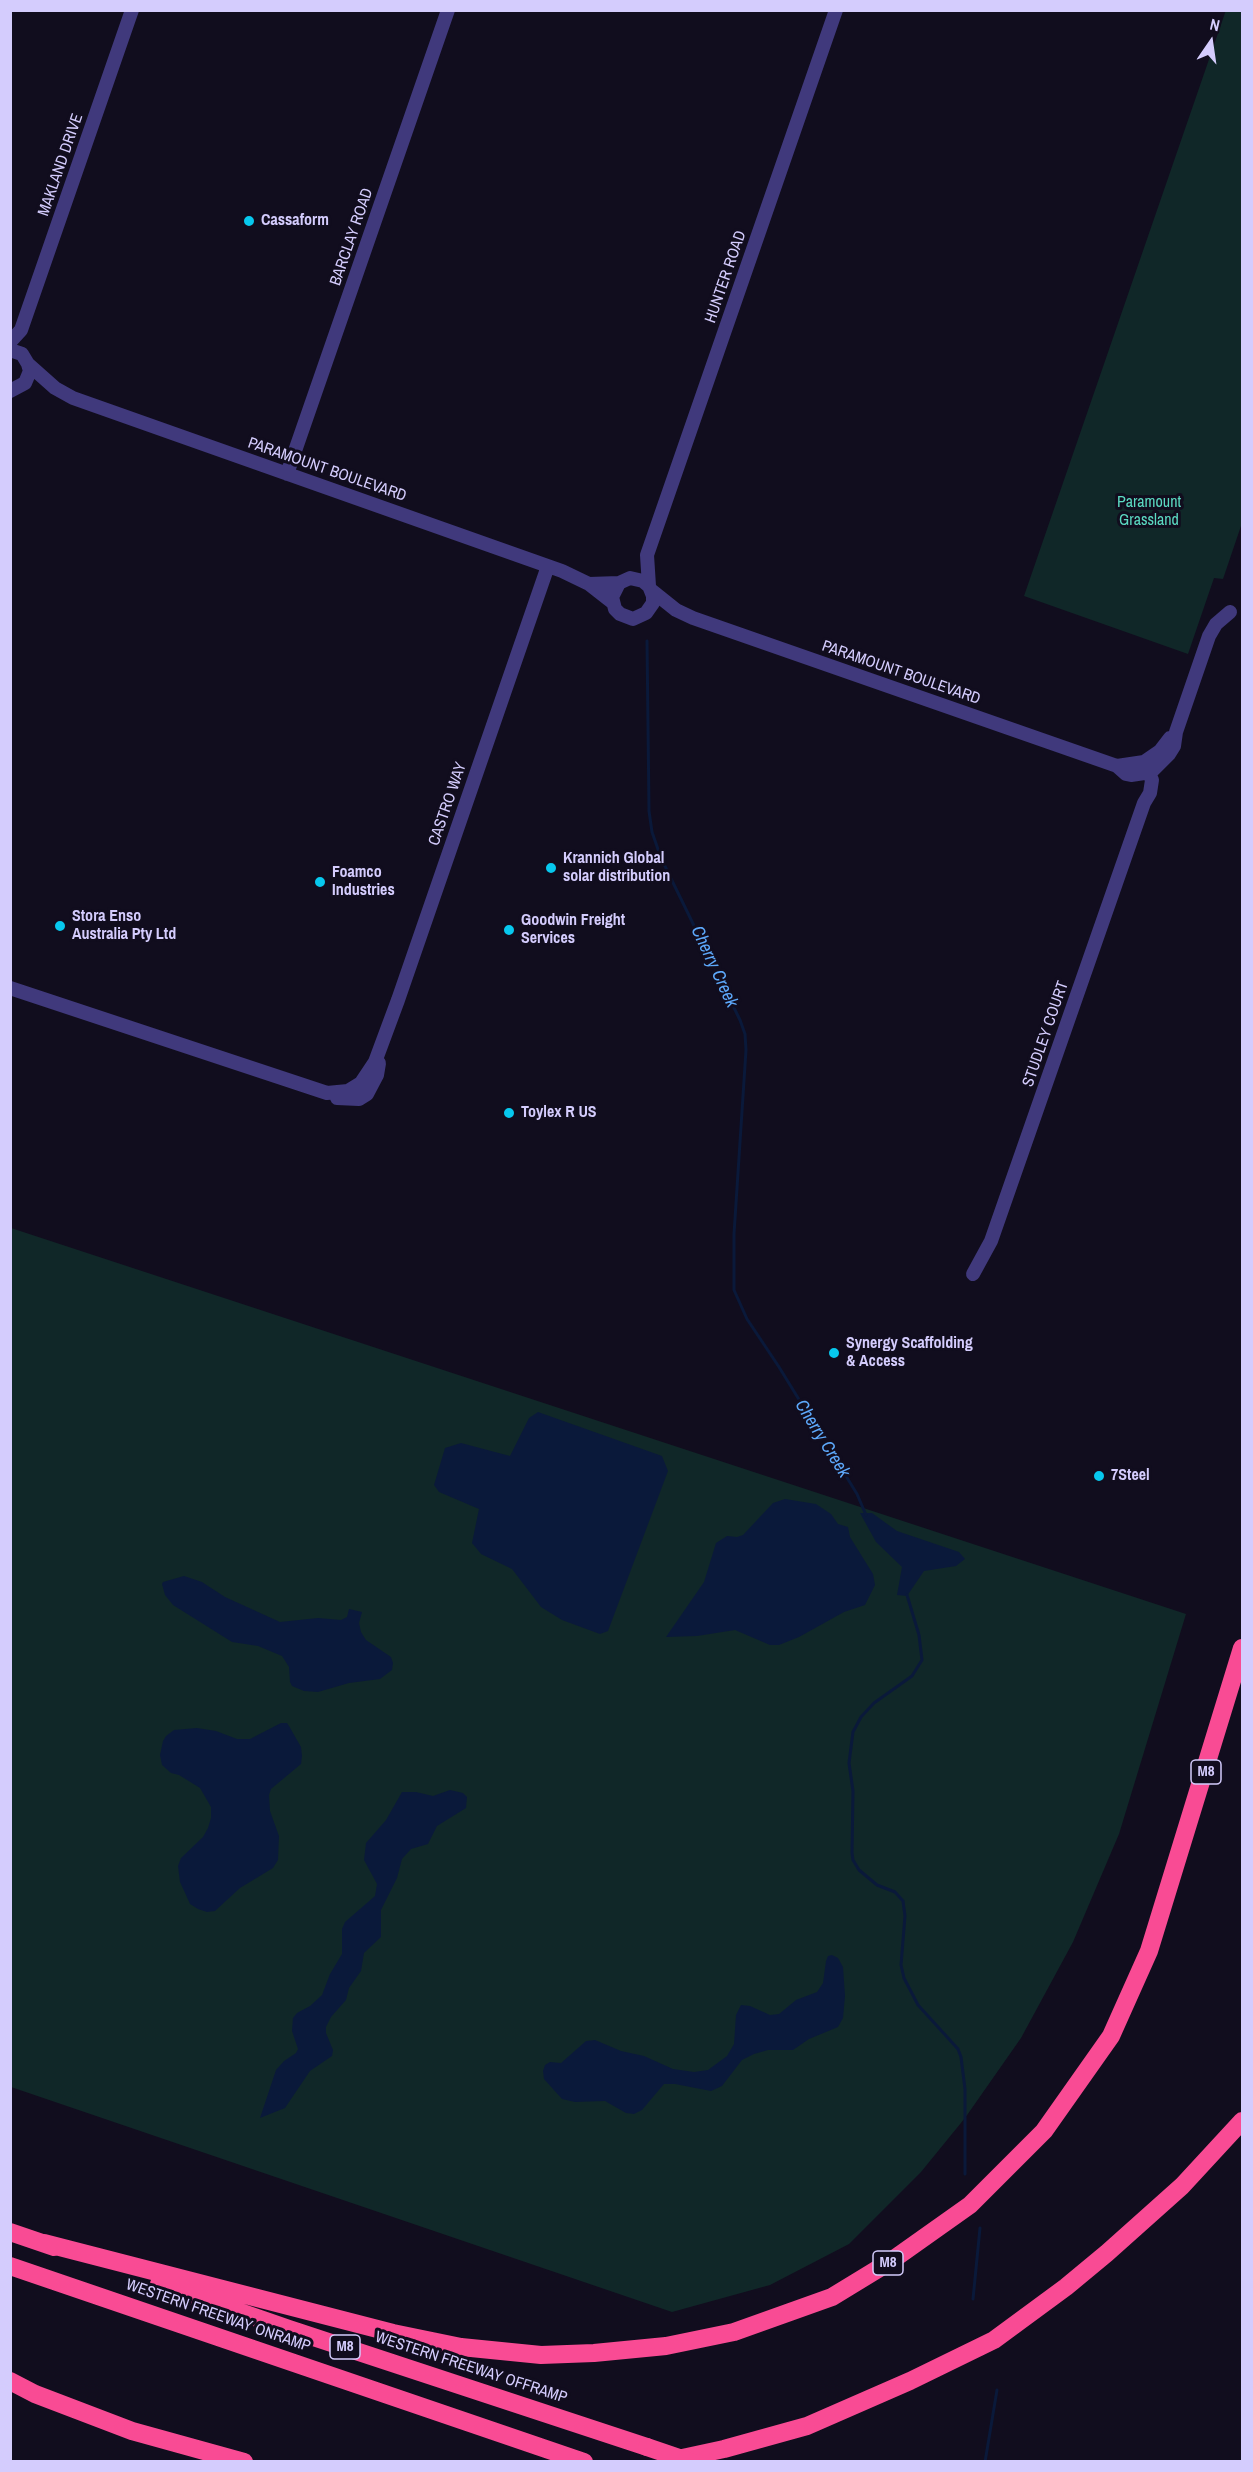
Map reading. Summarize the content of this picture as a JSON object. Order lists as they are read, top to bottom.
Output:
{
  "streets": {
    "highway": ["M8", "WESTERN FREEWAY ONRAMP", "WESTERN FREEWAY OFFRAMP"],
    "street": [
      "MAKLAND DRIVE",
      "BARCLAY ROAD",
      "HUNTER ROAD",
      "PARAMOUNT BOULEVARD",
      "CASTRO WAY",
      "STUDLEY COURT"
    ]
  },
  "crossings": [
    ["MAKLAND DRIVE", "PARAMOUNT BOULEVARD"],
    ["BARCLAY ROAD", "PARAMOUNT BOULEVARD"],
    ["HUNTER ROAD", "PARAMOUNT BOULEVARD"],
    ["PARAMOUNT BOULEVARD", "CASTRO WAY"],
    ["PARAMOUNT BOULEVARD", "STUDLEY COURT"],
    ["M8", "WESTERN FREEWAY OFFRAMP"]
  ],
  "water": ["Cherry Creek"],
  "parks": ["Paramount Grassland"],
  "places": [
    "Cassaform",
    "Krannich Global solar distribution",
    "Foamco Industries",
    "Stora Enso Australia Pty Ltd",
    "Goodwin Freight Services",
    "Toylex R US",
    "Synergy Scaffolding & Access",
    "7Steel"
  ],
  "north": "top"
}
